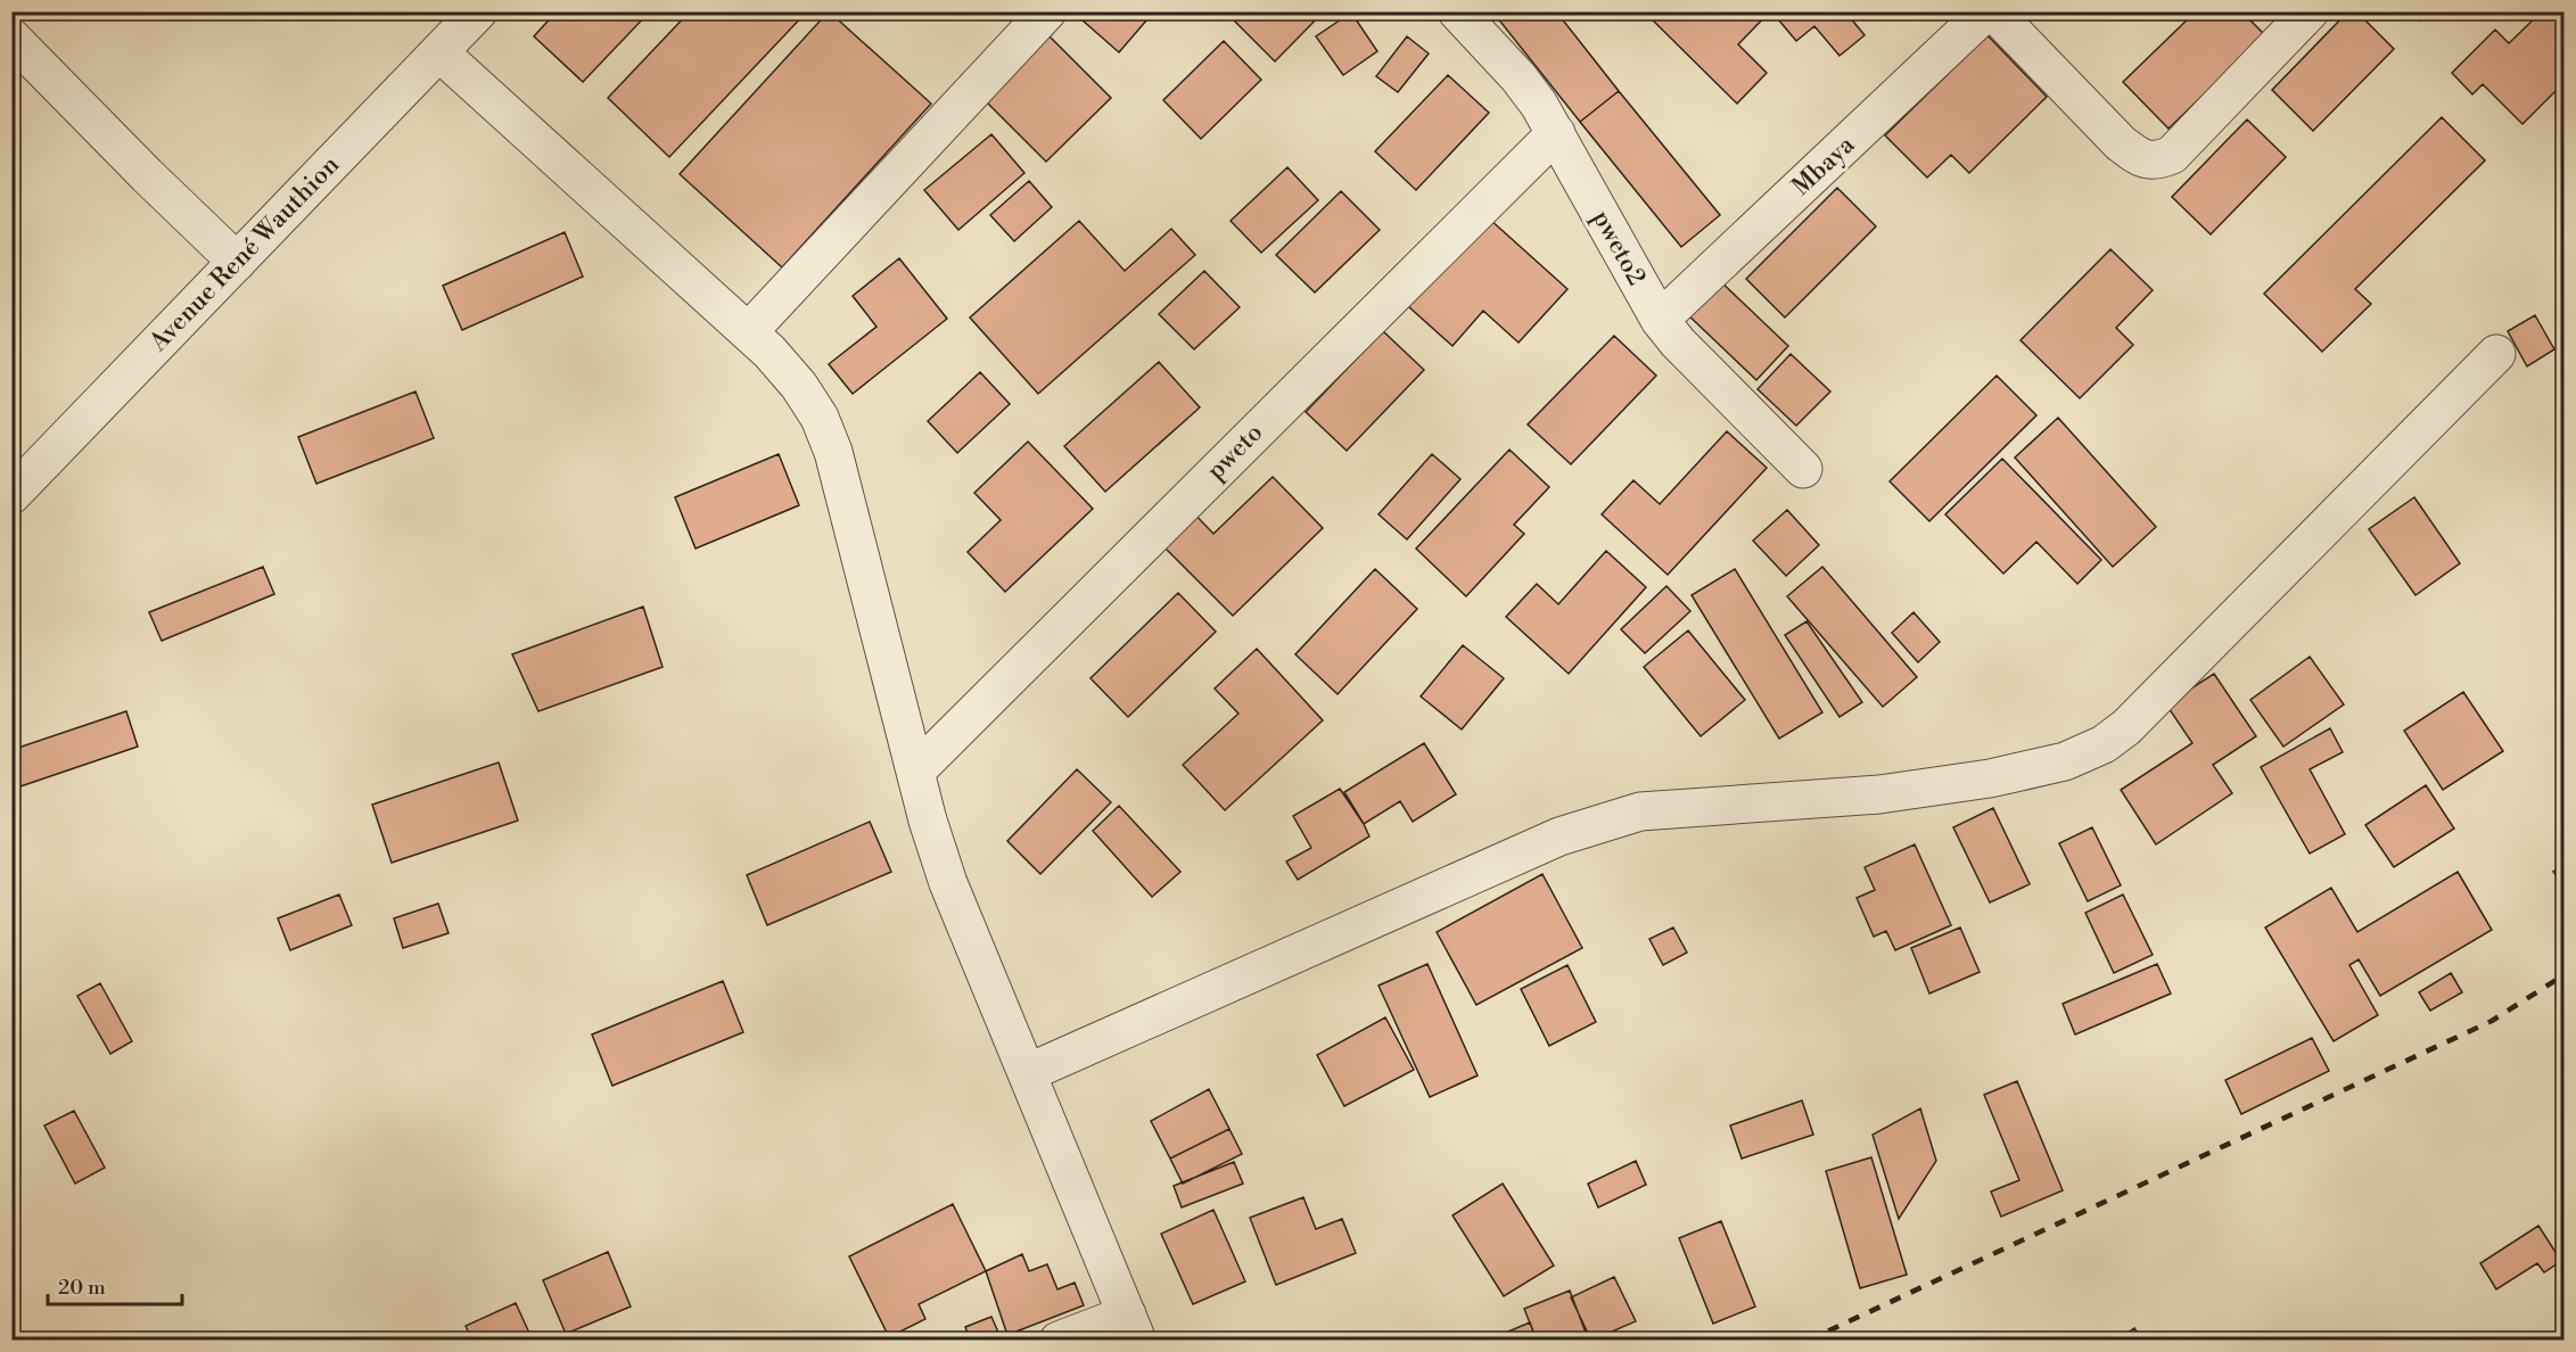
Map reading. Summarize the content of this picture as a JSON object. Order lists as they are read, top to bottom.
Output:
{
  "streets": {
    "street": [
      "Mbaya",
      "pweto2",
      "Avenue René Wauthion",
      "pweto"
    ]
  },
  "crossings": [
    ["Mbaya", "pweto2"],
    ["pweto2", "pweto"]
  ],
  "scale_bar": "20 m"
}
